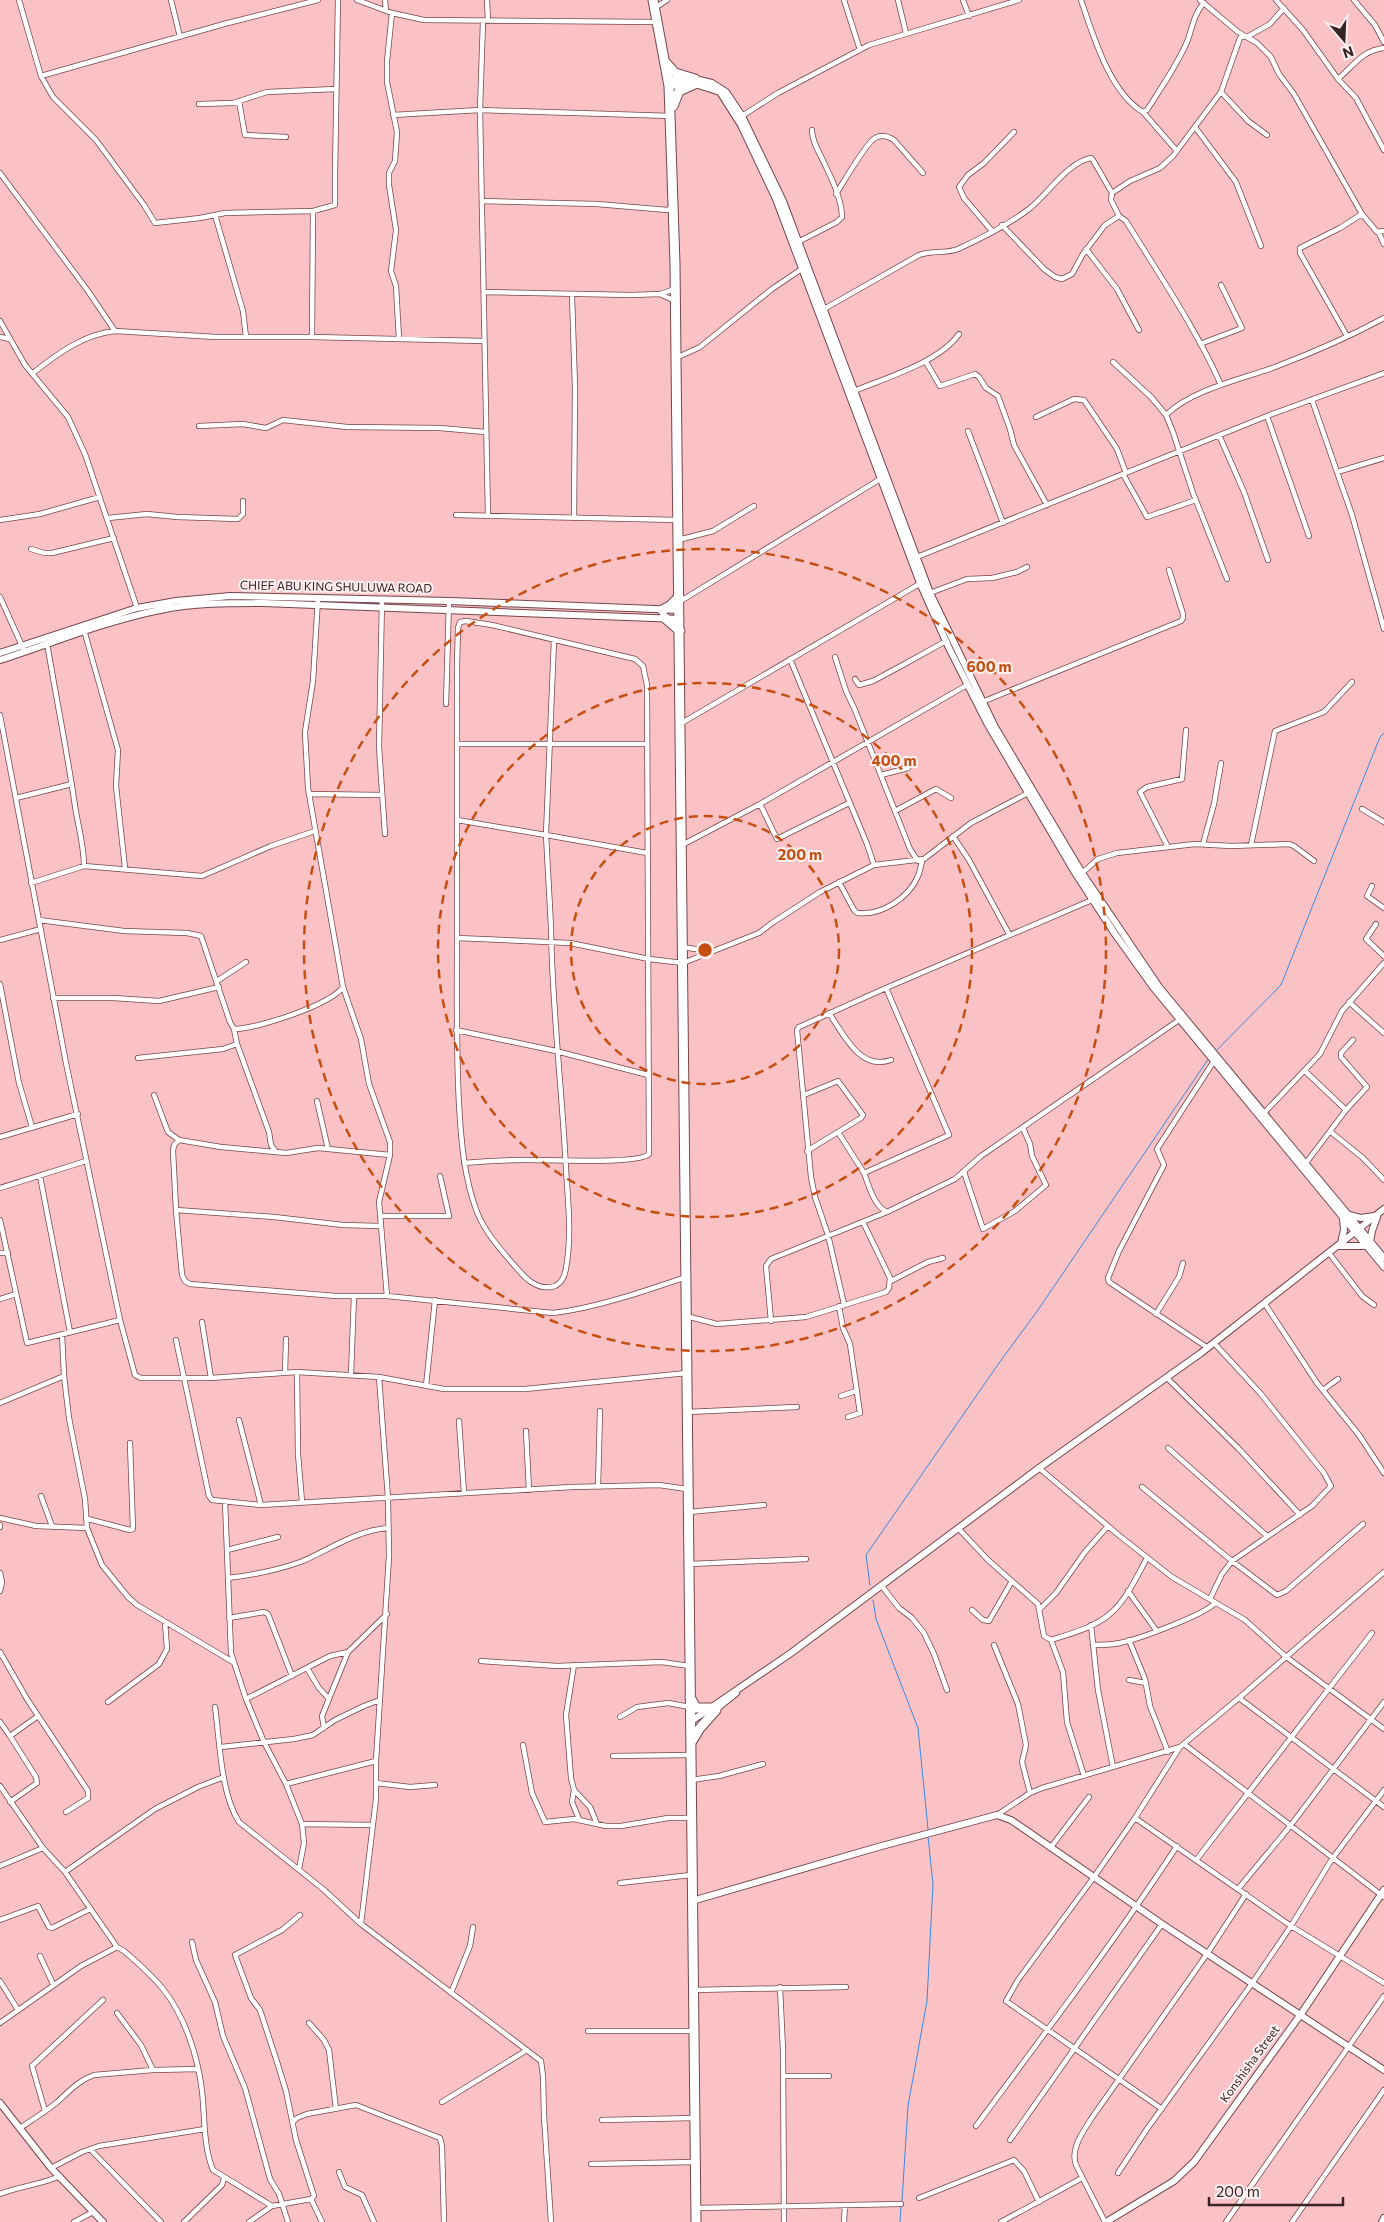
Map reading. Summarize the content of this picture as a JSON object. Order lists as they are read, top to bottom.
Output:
{
  "streets": {
    "street": ["CHIEF ABU KING SHULUWA ROAD", "Konshisha Street"]
  },
  "scale_bar": "200 m",
  "north": "bottom",
  "rings": ["600 m", "400 m", "200 m"]
}
